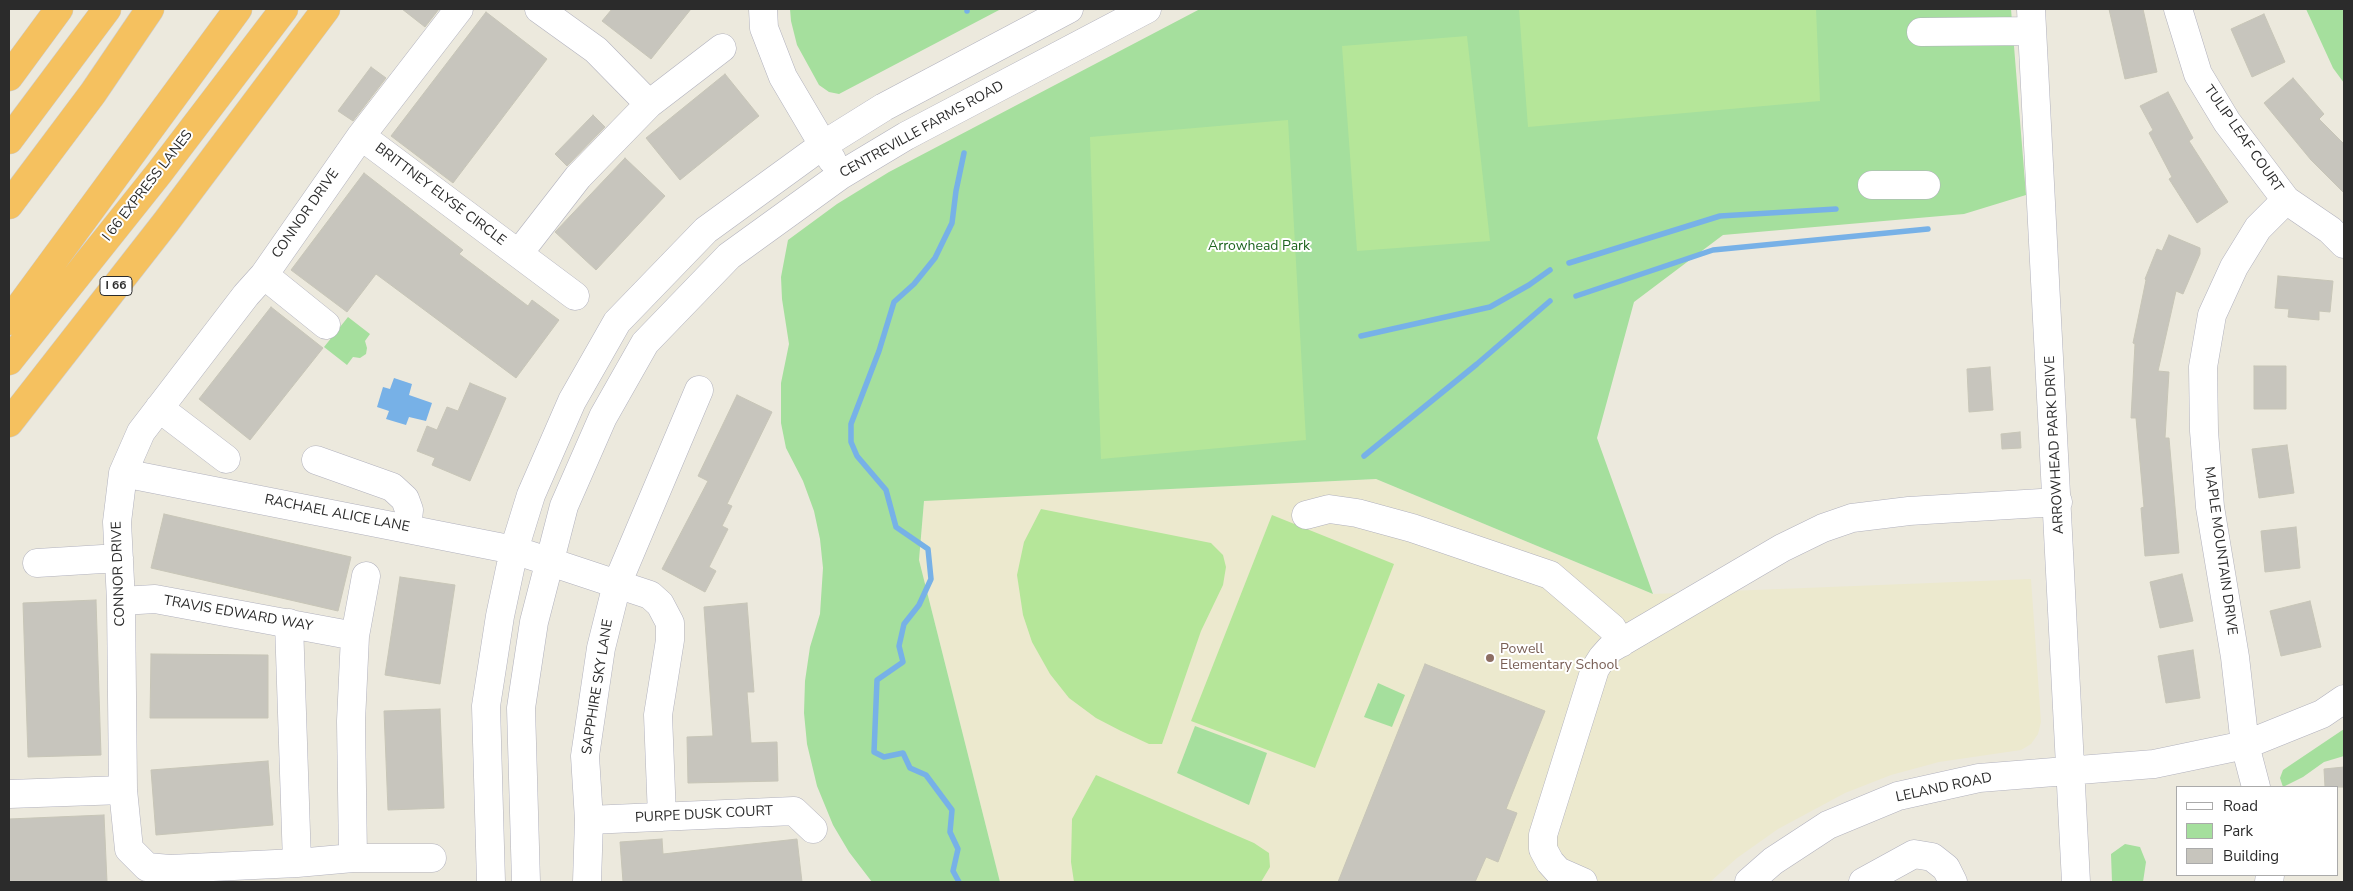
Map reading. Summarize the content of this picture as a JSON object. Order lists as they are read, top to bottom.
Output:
{
  "streets": {
    "highway": ["I 66 EXPRESS LANES", "I 66"],
    "street": [
      "CENTREVILLE FARMS ROAD",
      "TULIP LEAF COURT",
      "BRITTNEY ELYSE CIRCLE",
      "CONNOR DRIVE",
      "ARROWHEAD PARK DRIVE",
      "RACHAEL ALICE LANE",
      "MAPLE MOUNTAIN DRIVE",
      "TRAVIS EDWARD WAY",
      "SAPPHIRE SKY LANE",
      "LELAND ROAD",
      "PURPE DUSK COURT"
    ]
  },
  "crossings": [
    ["CENTREVILLE FARMS ROAD", "RACHAEL ALICE LANE"],
    ["TULIP LEAF COURT", "MAPLE MOUNTAIN DRIVE"],
    ["BRITTNEY ELYSE CIRCLE", "CONNOR DRIVE"],
    ["CONNOR DRIVE", "RACHAEL ALICE LANE"],
    ["CONNOR DRIVE", "TRAVIS EDWARD WAY"],
    ["ARROWHEAD PARK DRIVE", "LELAND ROAD"],
    ["RACHAEL ALICE LANE", "SAPPHIRE SKY LANE"],
    ["RACHAEL ALICE LANE", "PURPE DUSK COURT"],
    ["MAPLE MOUNTAIN DRIVE", "LELAND ROAD"],
    ["SAPPHIRE SKY LANE", "PURPE DUSK COURT"]
  ],
  "parks": ["Arrowhead Park"],
  "places": ["Powell Elementary School"],
  "legend": ["Road", "Park", "Building"]
}
